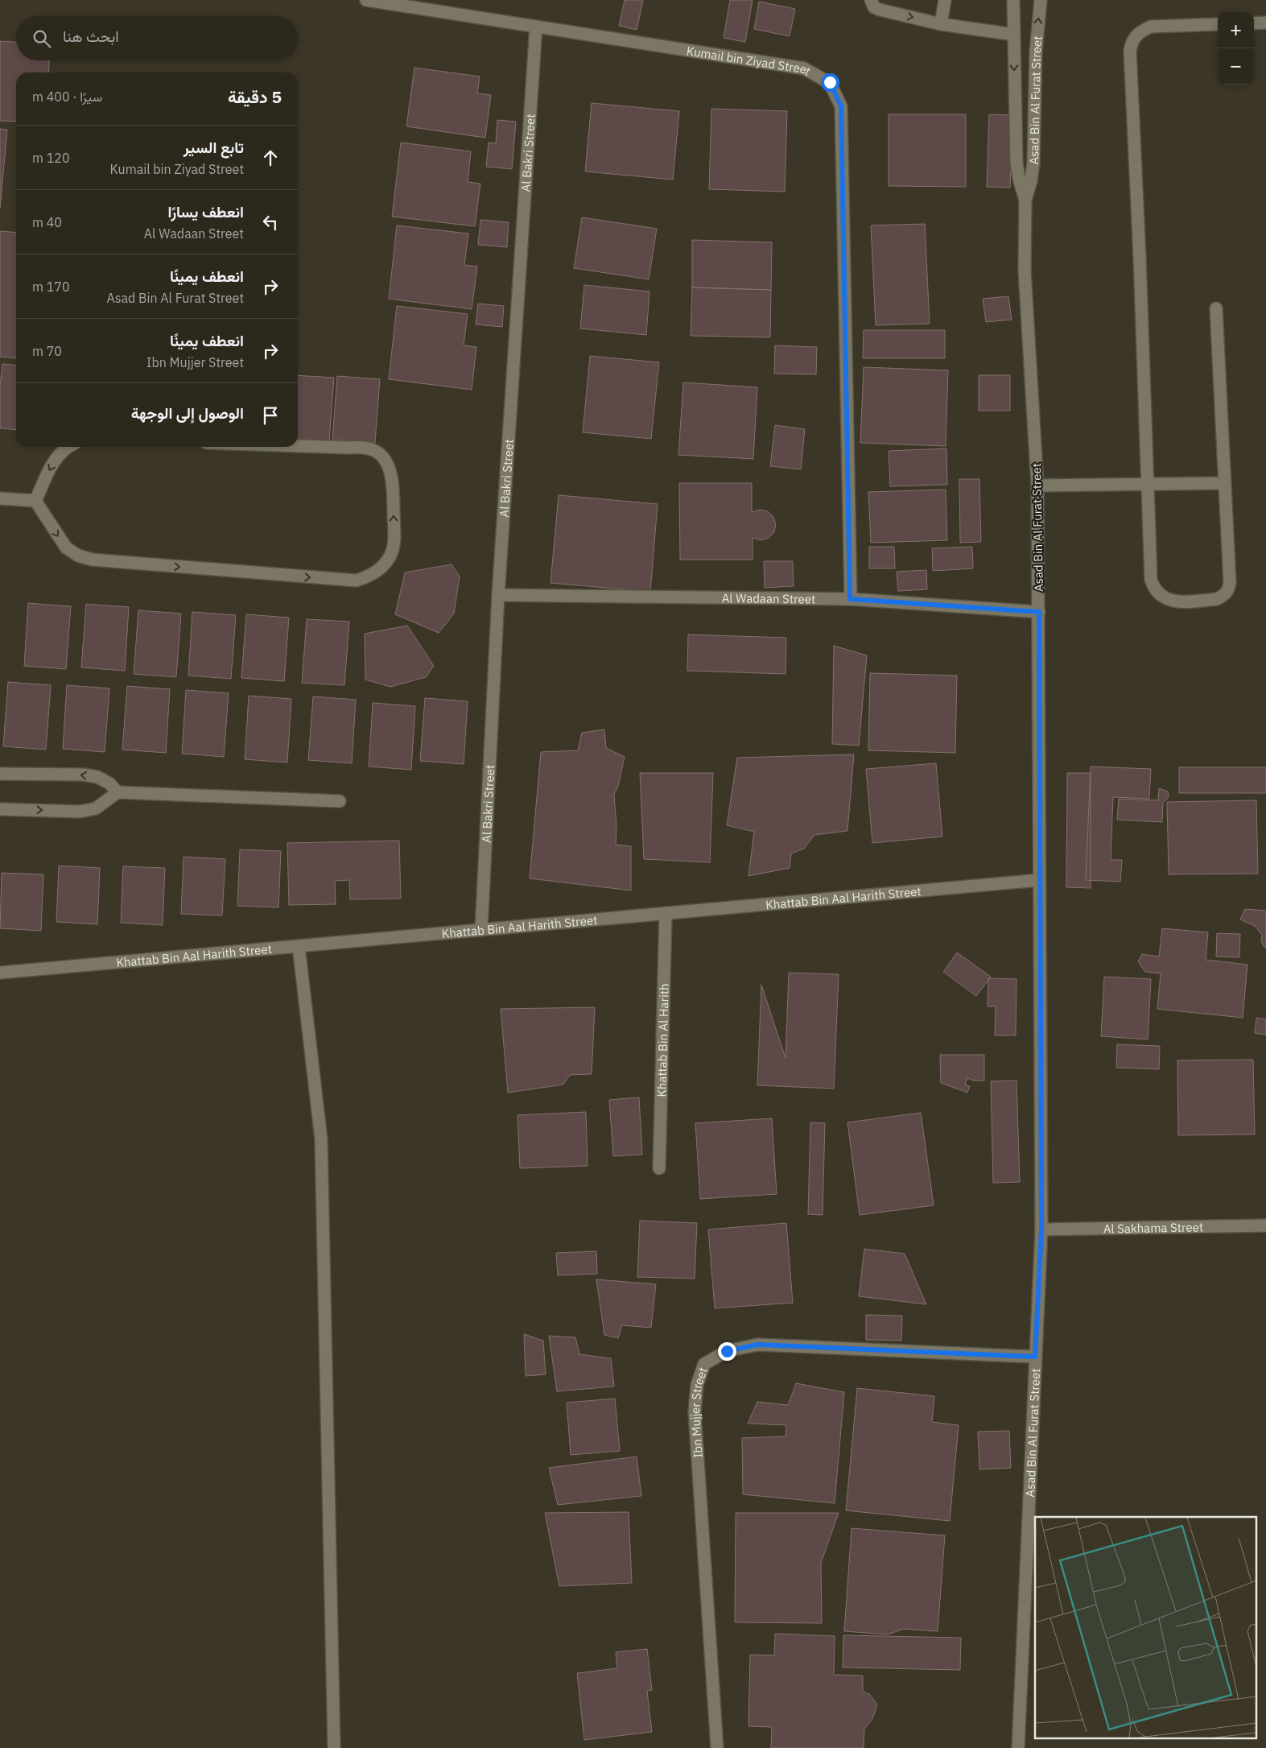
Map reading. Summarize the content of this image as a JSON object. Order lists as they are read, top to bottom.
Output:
{
  "streets": {
    "street": [
      "Kumail bin Ziyad Street",
      "Asad Bin Al Furat Street",
      "Al Bakri Street",
      "Al Wadaan Street",
      "Khattab Bin Aal Harith Street",
      "Khattab Bin Al Harith",
      "Al Sakhama Street",
      "Ibn Mujjer Street"
    ]
  },
  "crossings": [
    ["Kumail bin Ziyad Street", "Al Bakri Street"],
    ["Kumail bin Ziyad Street", "Al Wadaan Street"],
    ["Asad Bin Al Furat Street", "Al Wadaan Street"],
    ["Asad Bin Al Furat Street", "Khattab Bin Aal Harith Street"],
    ["Asad Bin Al Furat Street", "Al Sakhama Street"],
    ["Asad Bin Al Furat Street", "Ibn Mujjer Street"],
    ["Al Bakri Street", "Al Wadaan Street"],
    ["Al Bakri Street", "Khattab Bin Aal Harith Street"],
    ["Khattab Bin Aal Harith Street", "Khattab Bin Al Harith"]
  ],
  "page": {
    "map_buttons": ["+", "−"],
    "search": "ابحث هنا",
    "heading": ["5 دقيقة", "سيرًا · 400 m"],
    "list": [
      ["تابع السير", "Kumail bin Ziyad Street", "120 m"],
      ["انعطف يسارًا", "Al Wadaan Street", "40 m"],
      ["انعطف يمينًا", "Asad Bin Al Furat Street", "170 m"],
      ["انعطف يمينًا", "Ibn Mujjer Street", "70 m"],
      "الوصول إلى الوجهة"
    ]
  }
}
